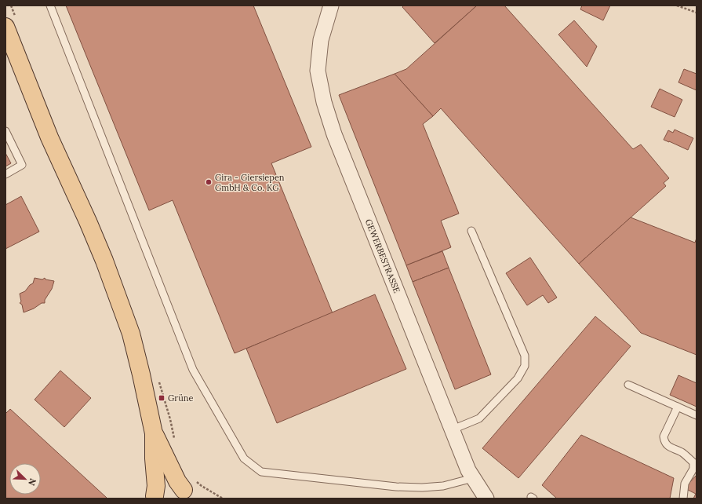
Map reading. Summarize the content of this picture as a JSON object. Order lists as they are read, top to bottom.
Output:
{
  "streets": {
    "street": ["GEWERBESTRASSE"]
  },
  "places": {
    "other": ["Gira - Giersiepen GmbH & Co. KG"],
    "transit": ["Grüne"]
  },
  "north": "bottom right"
}
